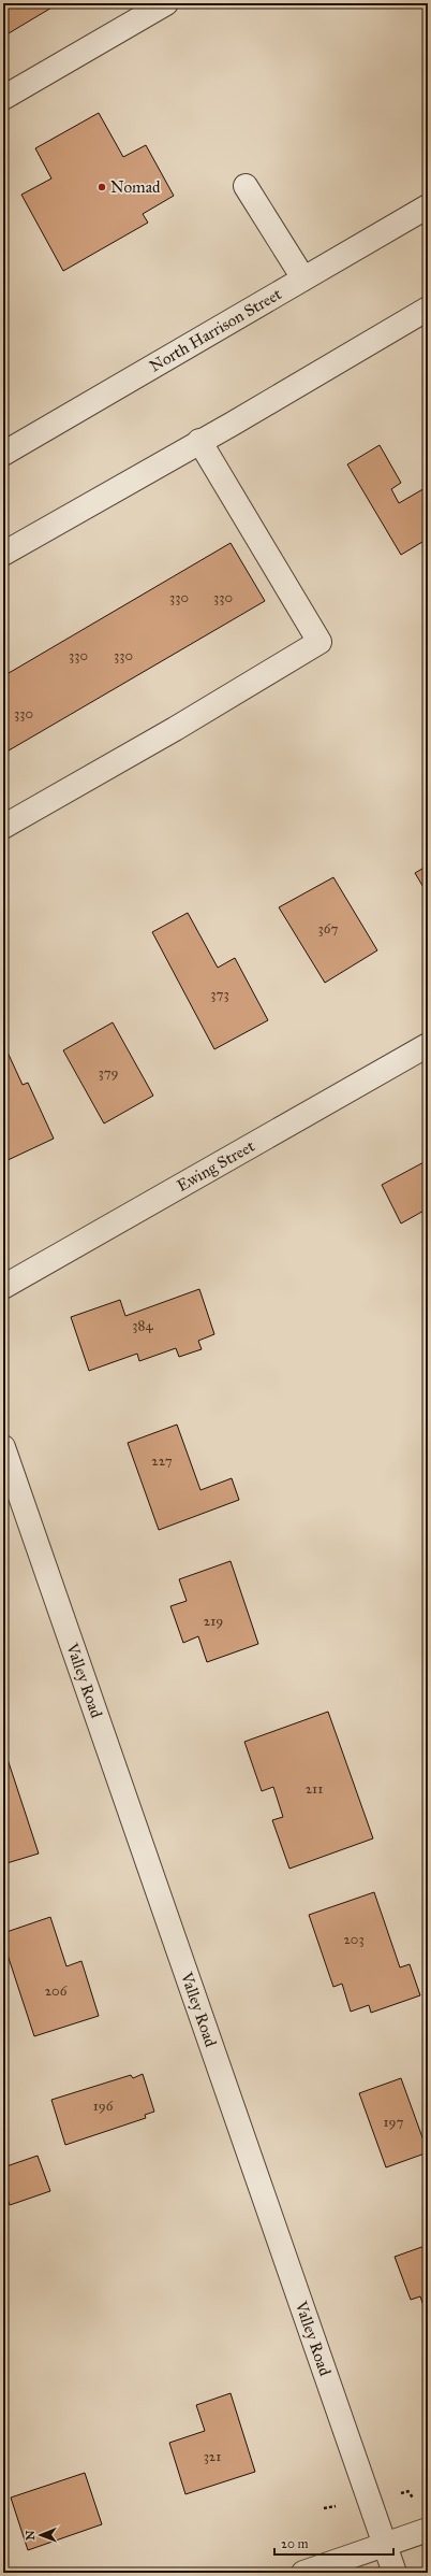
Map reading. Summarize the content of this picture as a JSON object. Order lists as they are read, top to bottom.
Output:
{
  "streets": {
    "street": ["North Harrison Street", "Ewing Street", "Valley Road"]
  },
  "places": ["Nomad"],
  "house_numbers": [
    "330",
    "330",
    "330",
    "330",
    "330",
    "367",
    "373",
    "379",
    "384",
    "227",
    "219",
    "211",
    "203",
    "206",
    "196",
    "197",
    "321"
  ],
  "scale_bar": "20 m",
  "north": "left"
}
